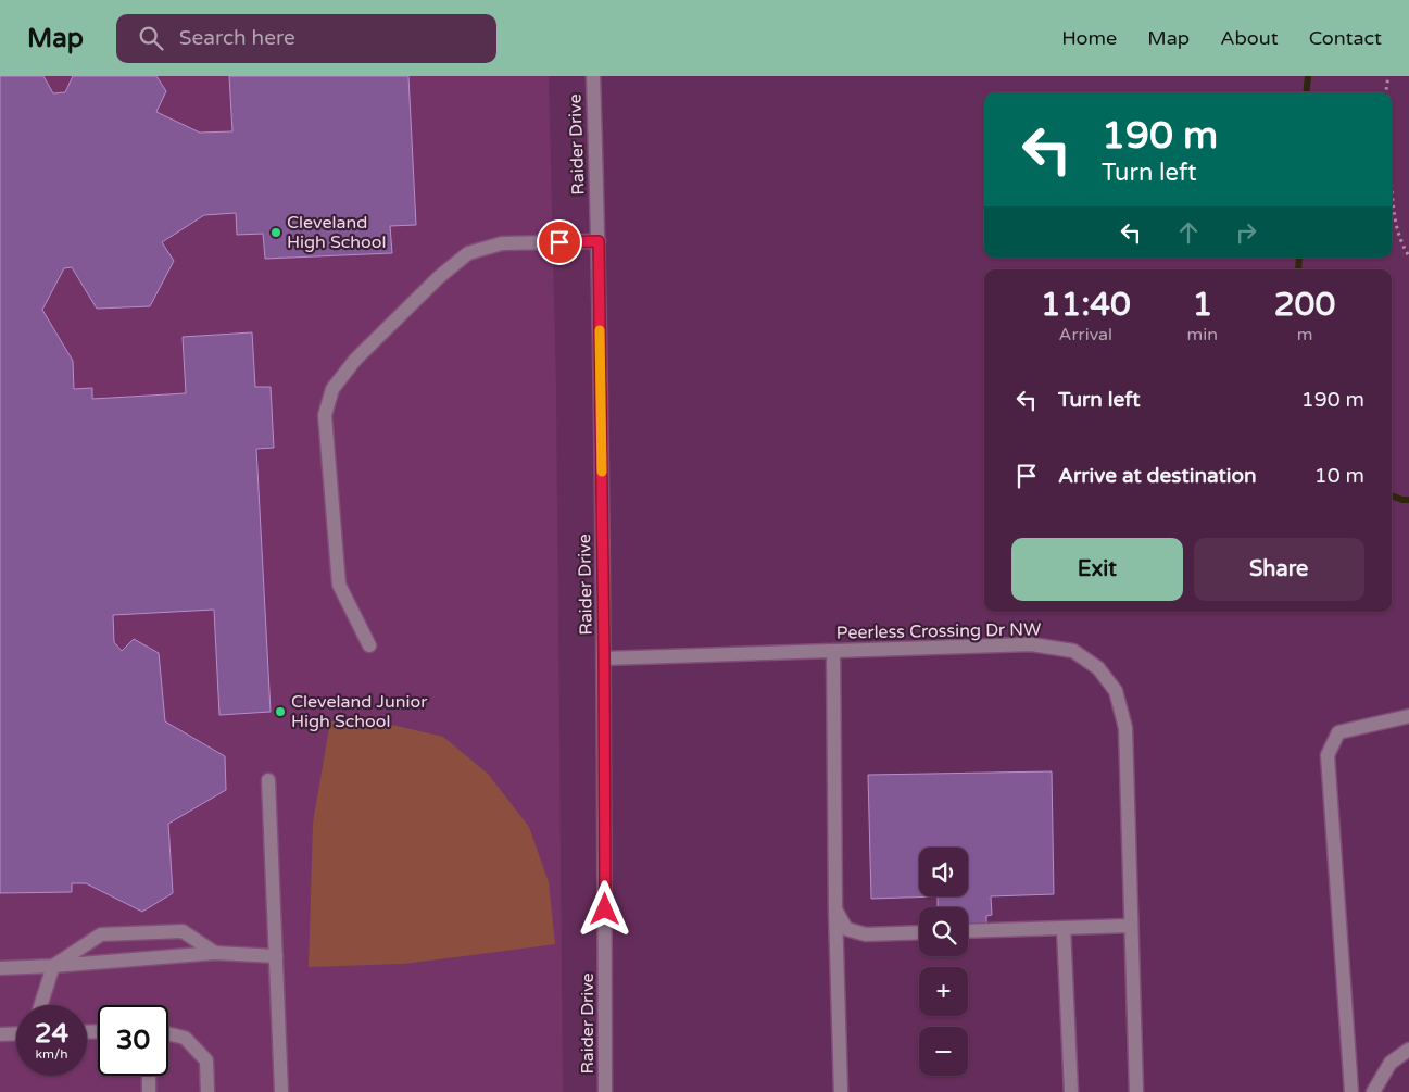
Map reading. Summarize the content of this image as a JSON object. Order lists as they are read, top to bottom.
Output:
{
  "streets": {
    "street": ["Raider Drive", "Peerless Crossing Dr NW"]
  },
  "crossings": [
    ["Raider Drive", "Peerless Crossing Dr NW"]
  ],
  "places": ["Cleveland High School", "Cleveland Junior High School"],
  "page": {
    "header": "Map",
    "search": "Search here",
    "nav": [
      "Home",
      "Map",
      "About",
      "Contact"
    ],
    "turn": ["190 m", "Turn left"],
    "eta": [
      "11:40",
      "Arrival",
      "1",
      "min",
      "200",
      "m"
    ],
    "list": [
      {
        "name": "Turn left",
        "value": "190 m"
      },
      {
        "name": "Arrive at destination",
        "value": "10 m"
      }
    ],
    "buttons": ["Exit", "Share"],
    "map_buttons": ["+", "−"],
    "speed": "24 km/h",
    "limit": "30"
  }
}
